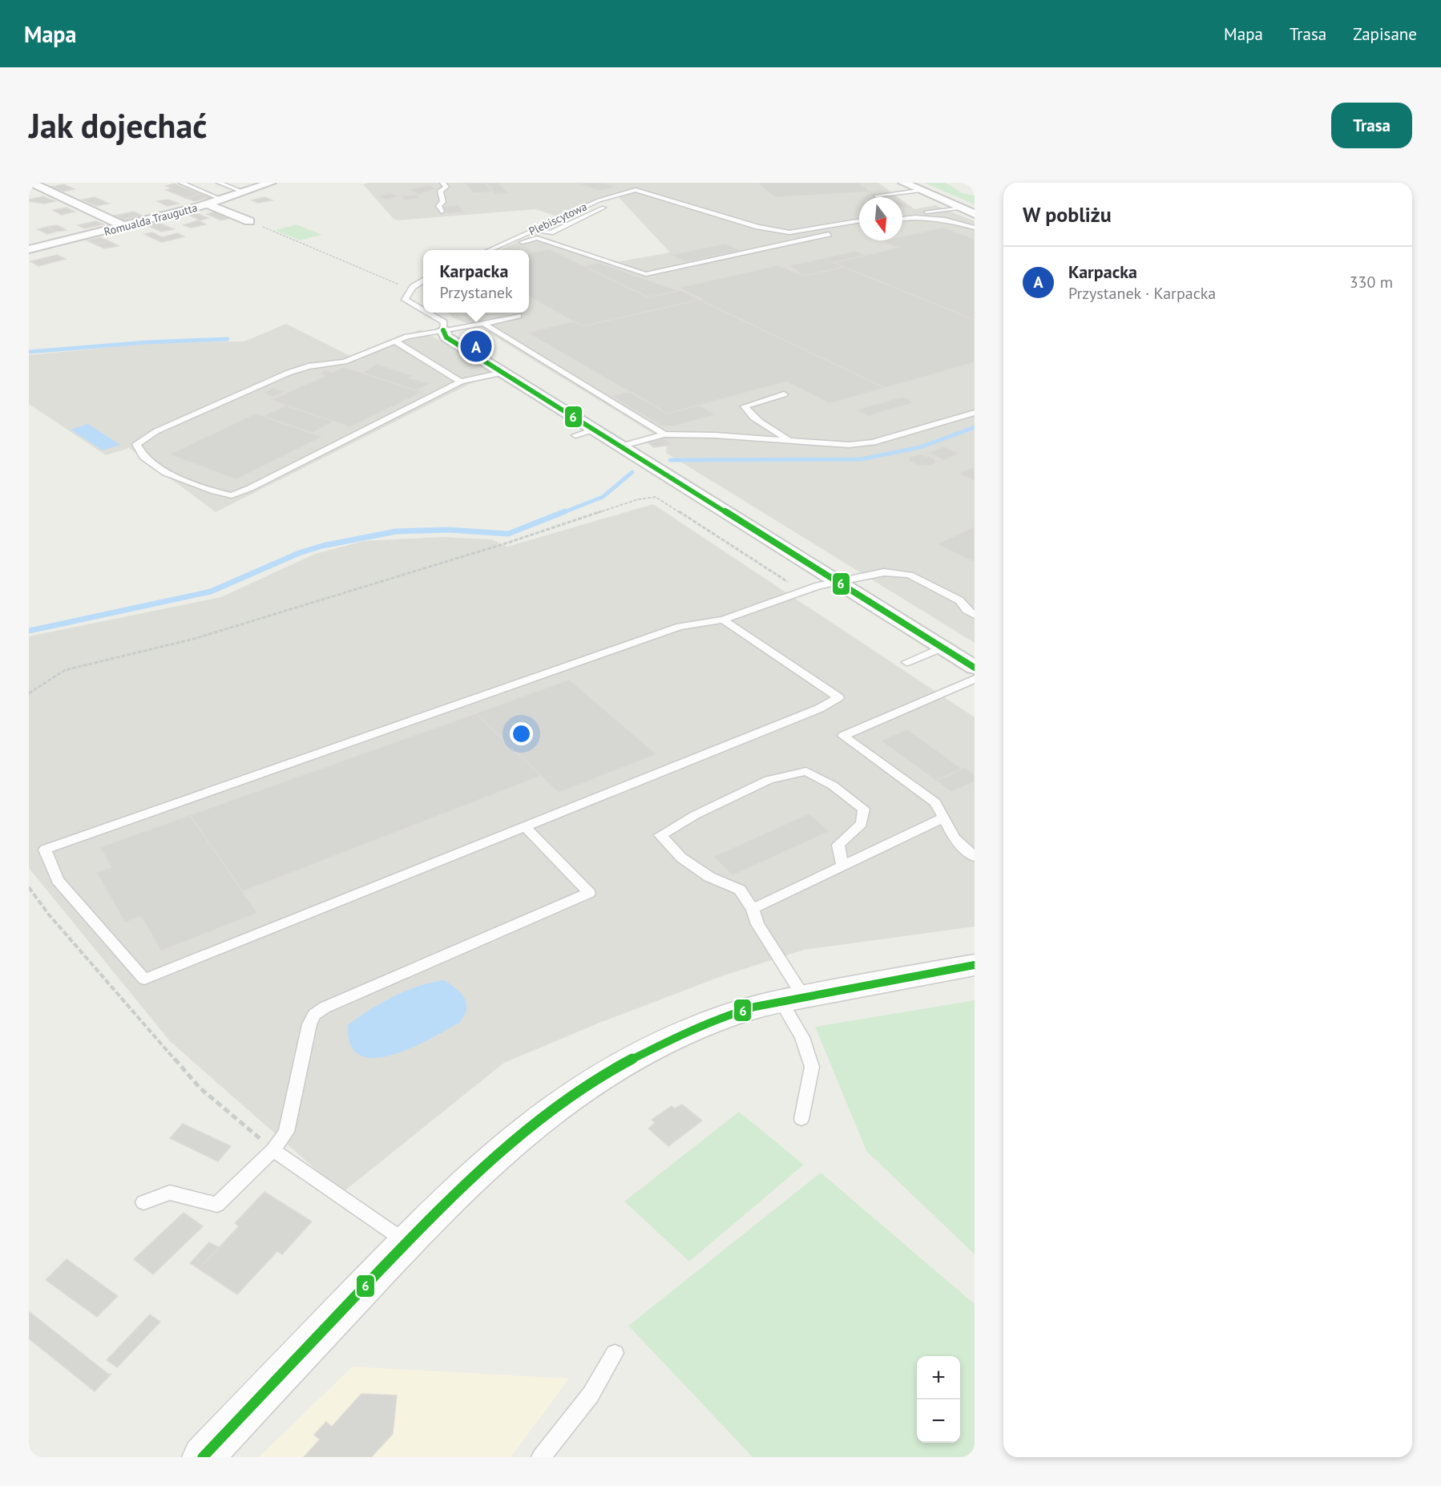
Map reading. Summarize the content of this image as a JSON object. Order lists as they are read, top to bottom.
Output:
{
  "streets": {
    "street": ["Romualda Traugutta"],
    "lane": ["Plebiscytowa"]
  },
  "lines": ["transit line 6"],
  "north": "bottom",
  "page": {
    "header": "Mapa",
    "nav": ["Mapa", "Trasa", "Zapisane"],
    "buttons": "Trasa",
    "title": "Jak dojechać",
    "heading": "W pobliżu",
    "list": [
      {
        "mark": "A",
        "name": "Karpacka",
        "note": "Przystanek · Karpacka",
        "value": "330 m"
      }
    ],
    "popup": ["Karpacka", "Przystanek"],
    "pins": "A",
    "map_buttons": ["+", "−"]
  }
}
